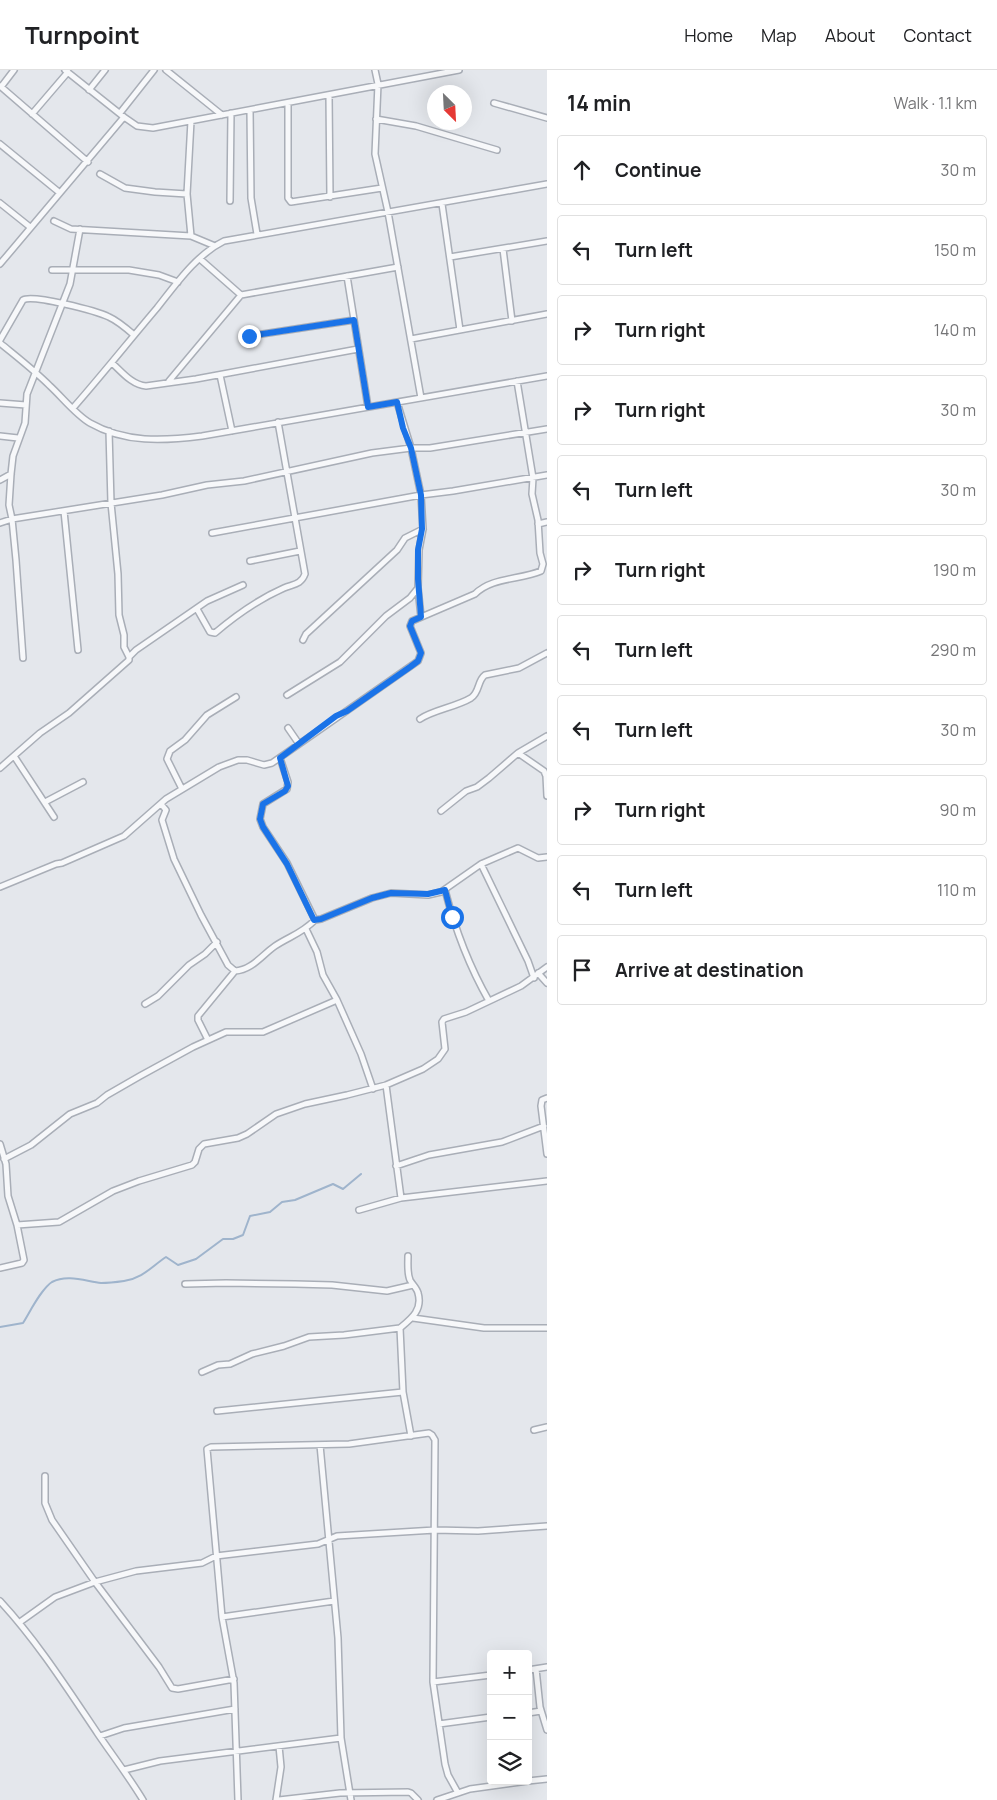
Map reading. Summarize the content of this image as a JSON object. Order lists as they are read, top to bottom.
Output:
{
  "north": "bottom right",
  "page": {
    "header": "Turnpoint",
    "nav": [
      "Home",
      "Map",
      "About",
      "Contact"
    ],
    "heading": ["14 min", "Walk · 1.1 km"],
    "list": [
      ["Continue", "30 m"],
      ["Turn left", "150 m"],
      ["Turn right", "140 m"],
      ["Turn right", "30 m"],
      ["Turn left", "30 m"],
      ["Turn right", "190 m"],
      ["Turn left", "290 m"],
      ["Turn left", "30 m"],
      ["Turn right", "90 m"],
      ["Turn left", "110 m"],
      "Arrive at destination"
    ],
    "map_buttons": ["+", "−"]
  }
}
